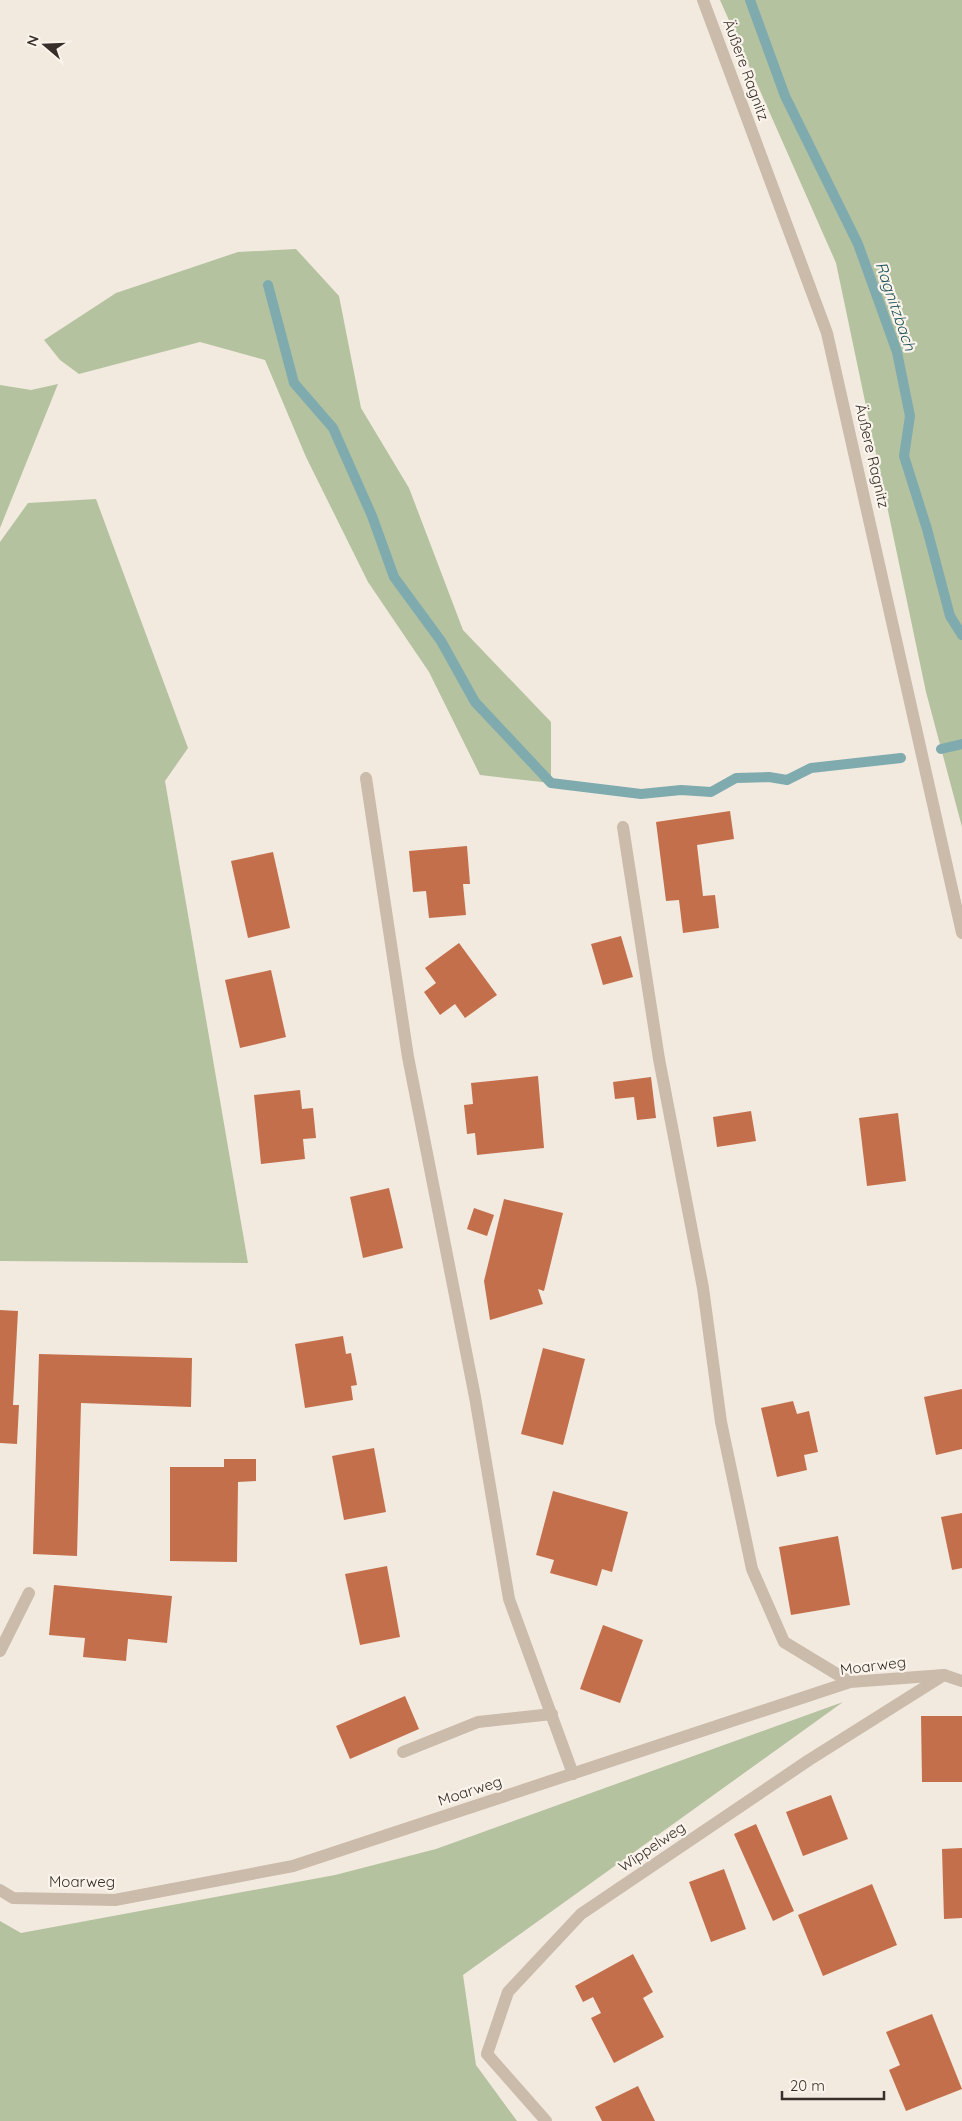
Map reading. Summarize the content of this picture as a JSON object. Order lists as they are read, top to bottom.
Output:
{
  "streets": {
    "street": ["Äußere Ragnitz", "Moarweg", "Wippelweg"]
  },
  "crossings": [
    ["Moarweg", "Wippelweg"]
  ],
  "water": ["Ragnitzbach"],
  "scale_bar": "20 m",
  "north": "left"
}
